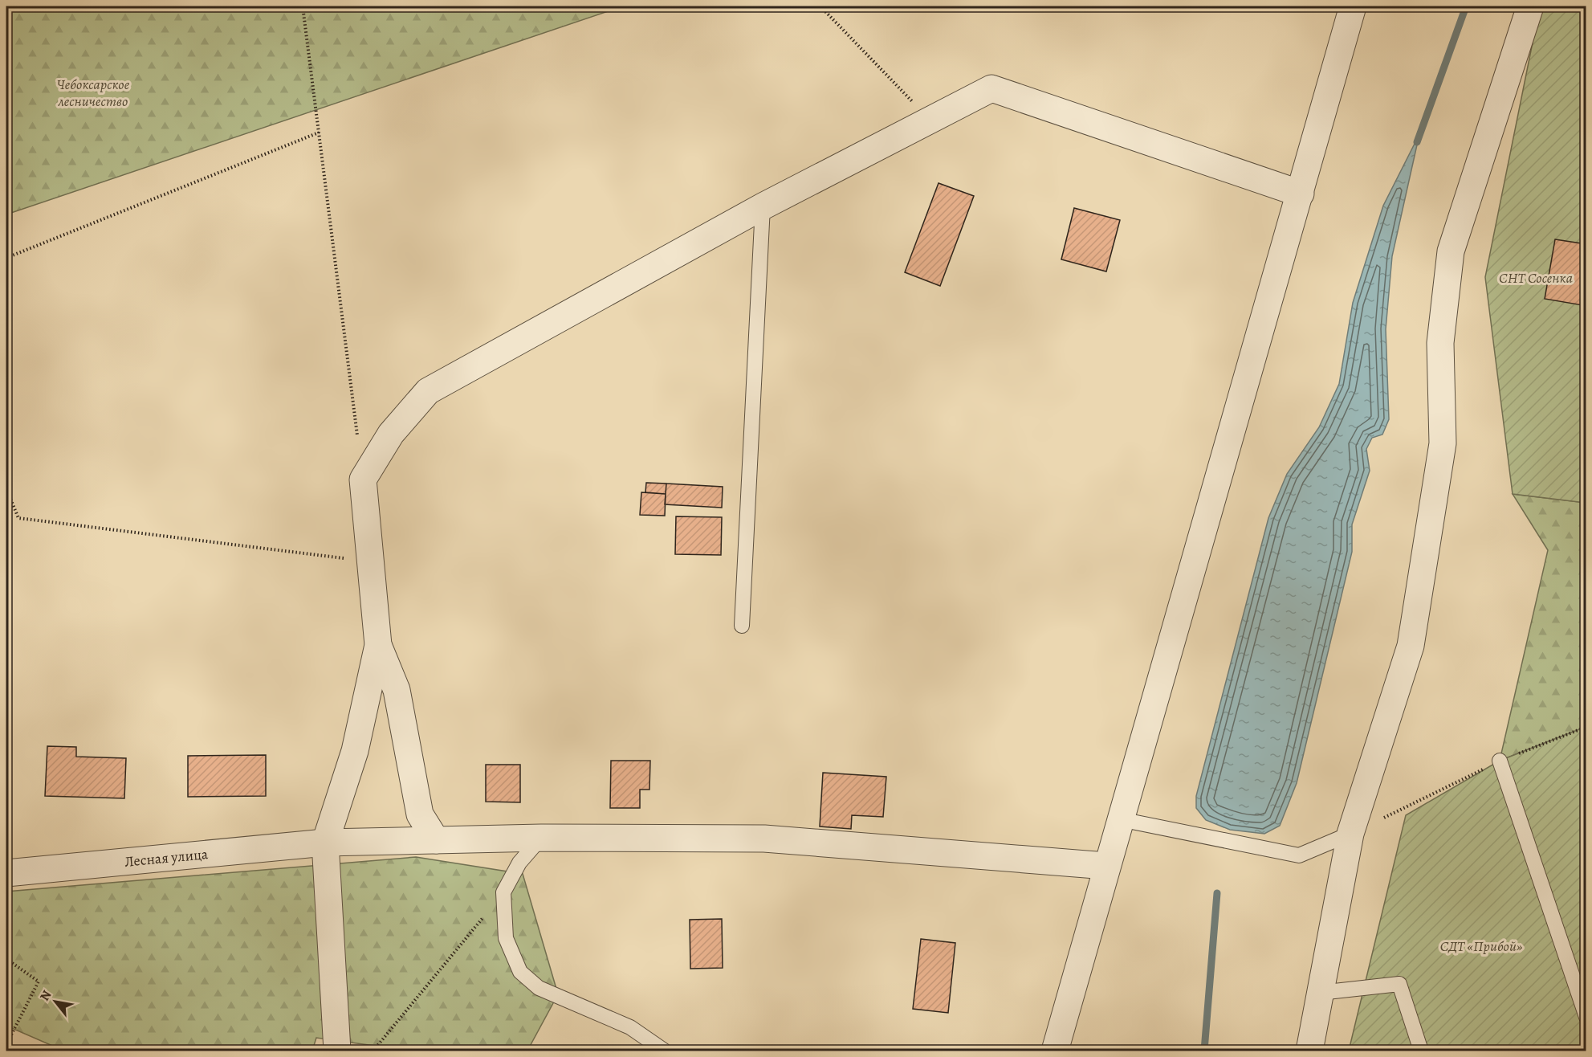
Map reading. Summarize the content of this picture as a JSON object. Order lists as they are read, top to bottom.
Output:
{
  "streets": {
    "street": ["Лесная улица"]
  },
  "parks": ["Чебоксарское лесничество", "СНТ Сосенка", "СДТ «Прибой»"],
  "north": "top left"
}
